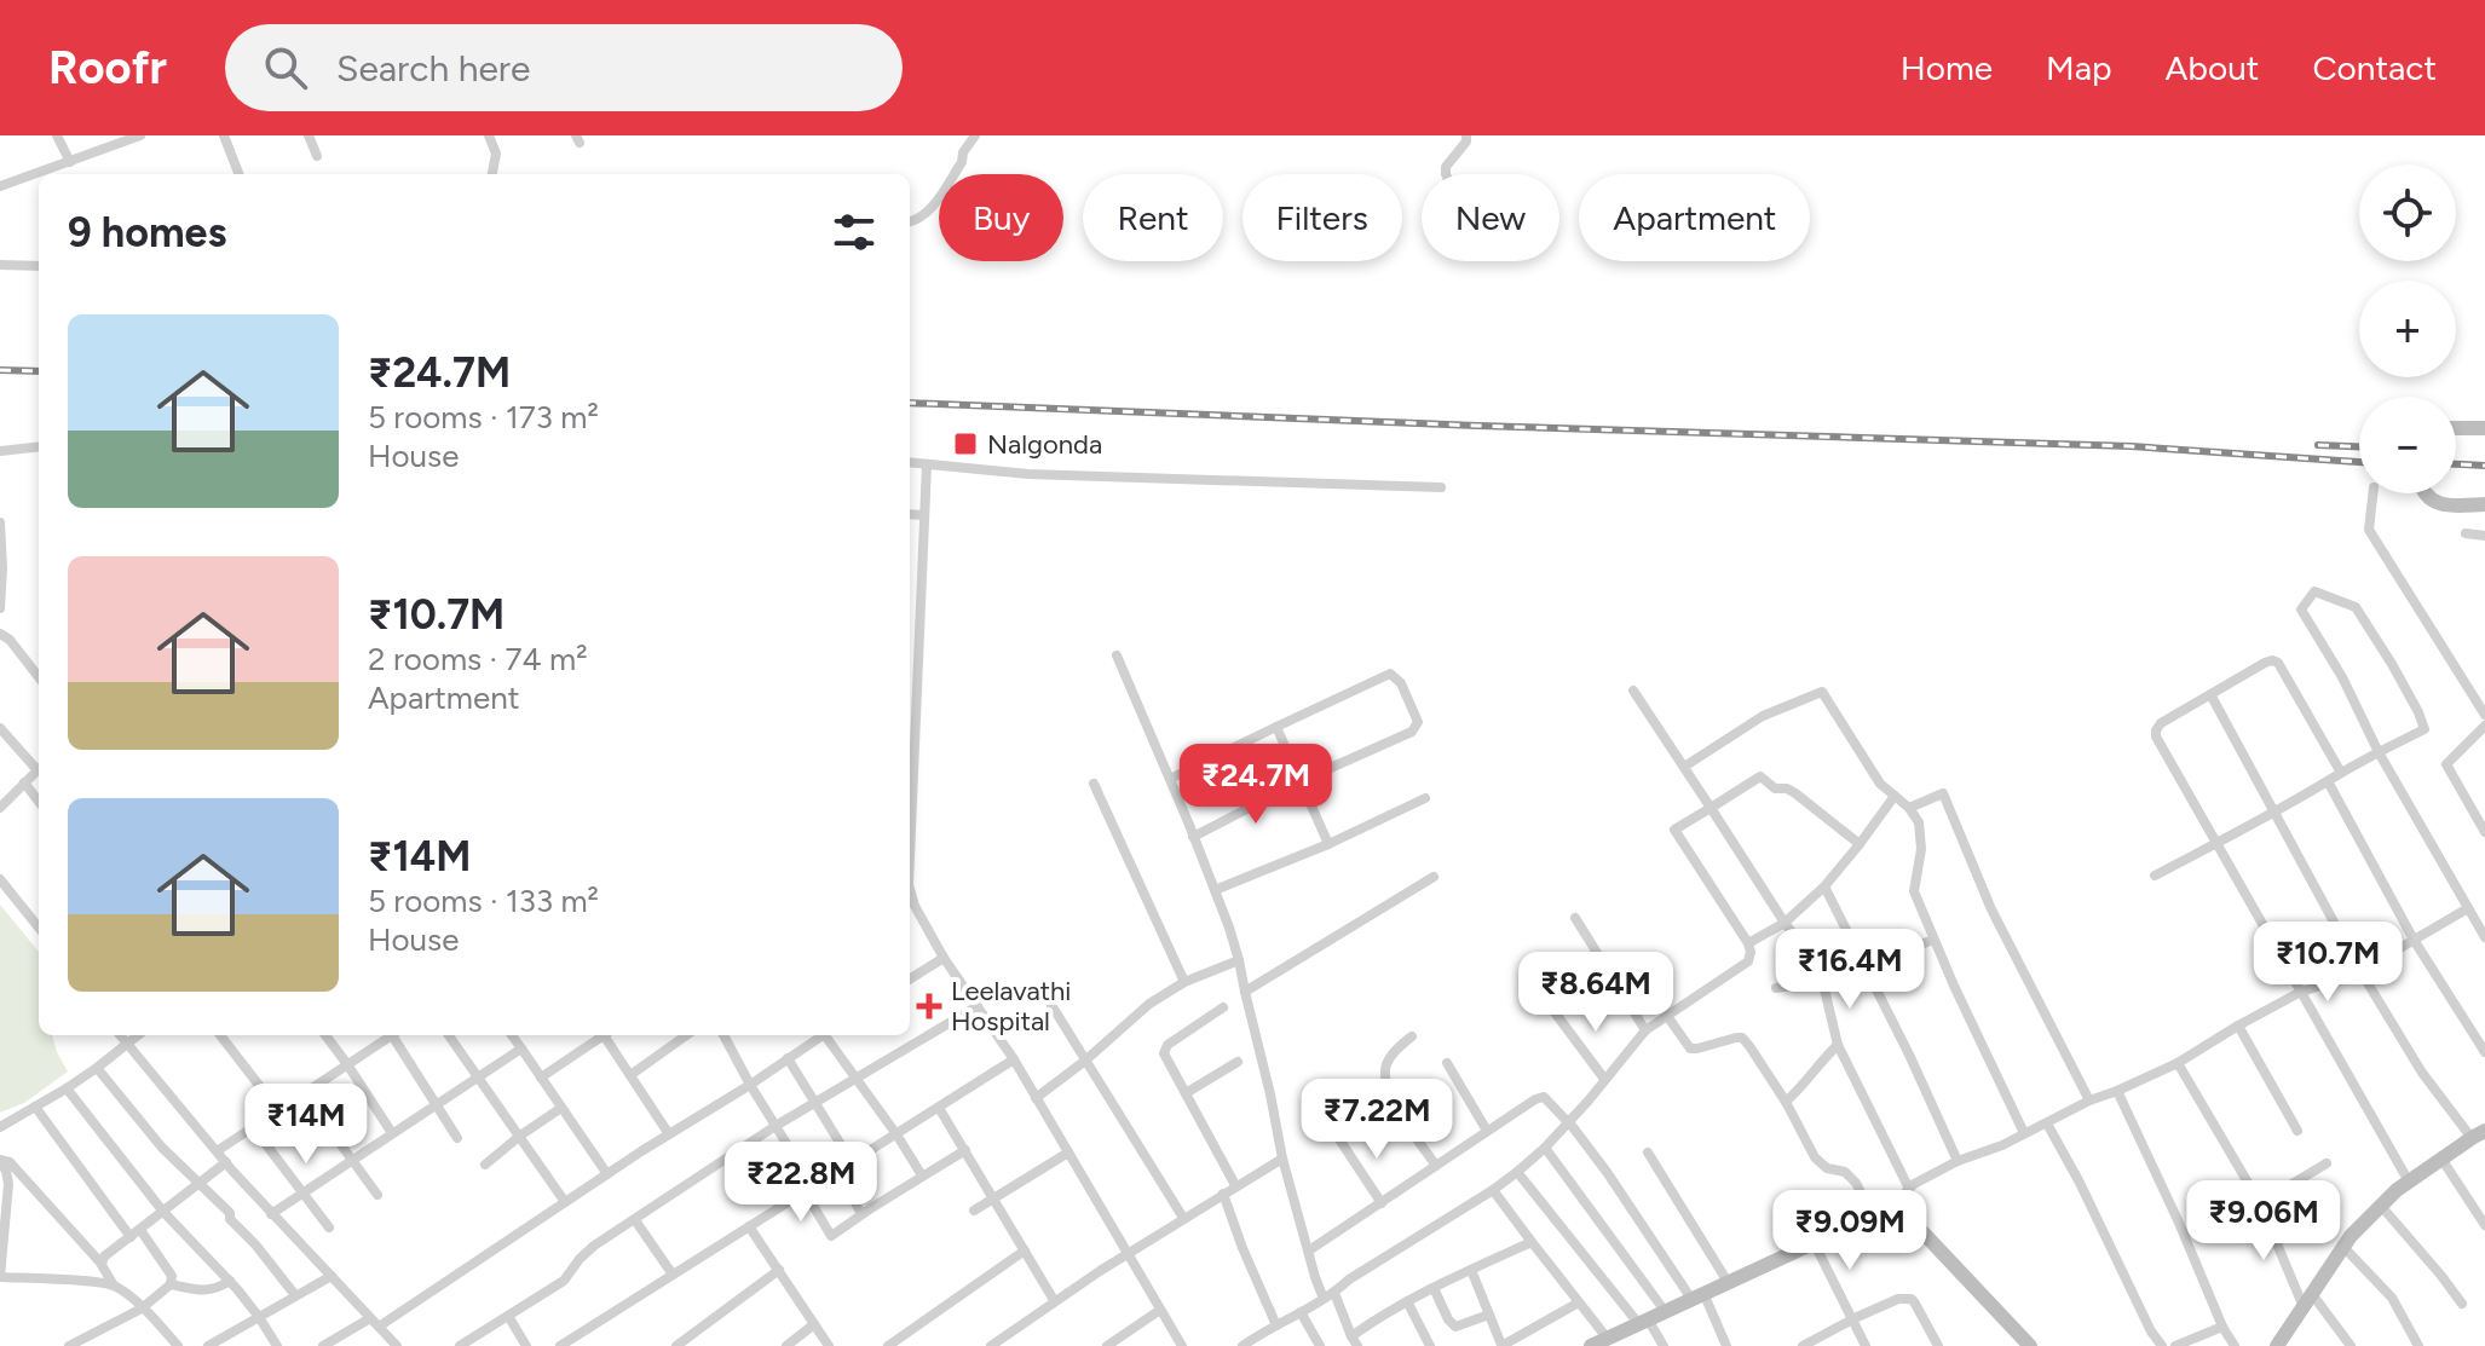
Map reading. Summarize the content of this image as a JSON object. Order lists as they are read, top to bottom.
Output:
{
  "places": {
    "transit": ["Nalgonda"],
    "health": ["Leelavathi Hospital"]
  },
  "page": {
    "header": "Roofr",
    "search": "Search here",
    "nav": [
      "Home",
      "Map",
      "About",
      "Contact"
    ],
    "map_buttons": ["+", "−"],
    "chip": [
      "Buy",
      "Rent",
      "Filters",
      "New",
      "Apartment"
    ],
    "heading": "9 homes",
    "list": [
      {
        "name": "₹24.7M",
        "note": "5 rooms · 173 m² · House"
      },
      {
        "name": "₹10.7M",
        "note": "2 rooms · 74 m² · Apartment"
      },
      {
        "name": "₹14M",
        "note": "5 rooms · 133 m² · House"
      }
    ],
    "price": [
      "₹24.7M",
      "₹10.7M",
      "₹16.4M",
      "₹8.64M",
      "₹7.22M",
      "₹14M",
      "₹22.8M",
      "₹9.06M",
      "₹9.09M"
    ]
  }
}
